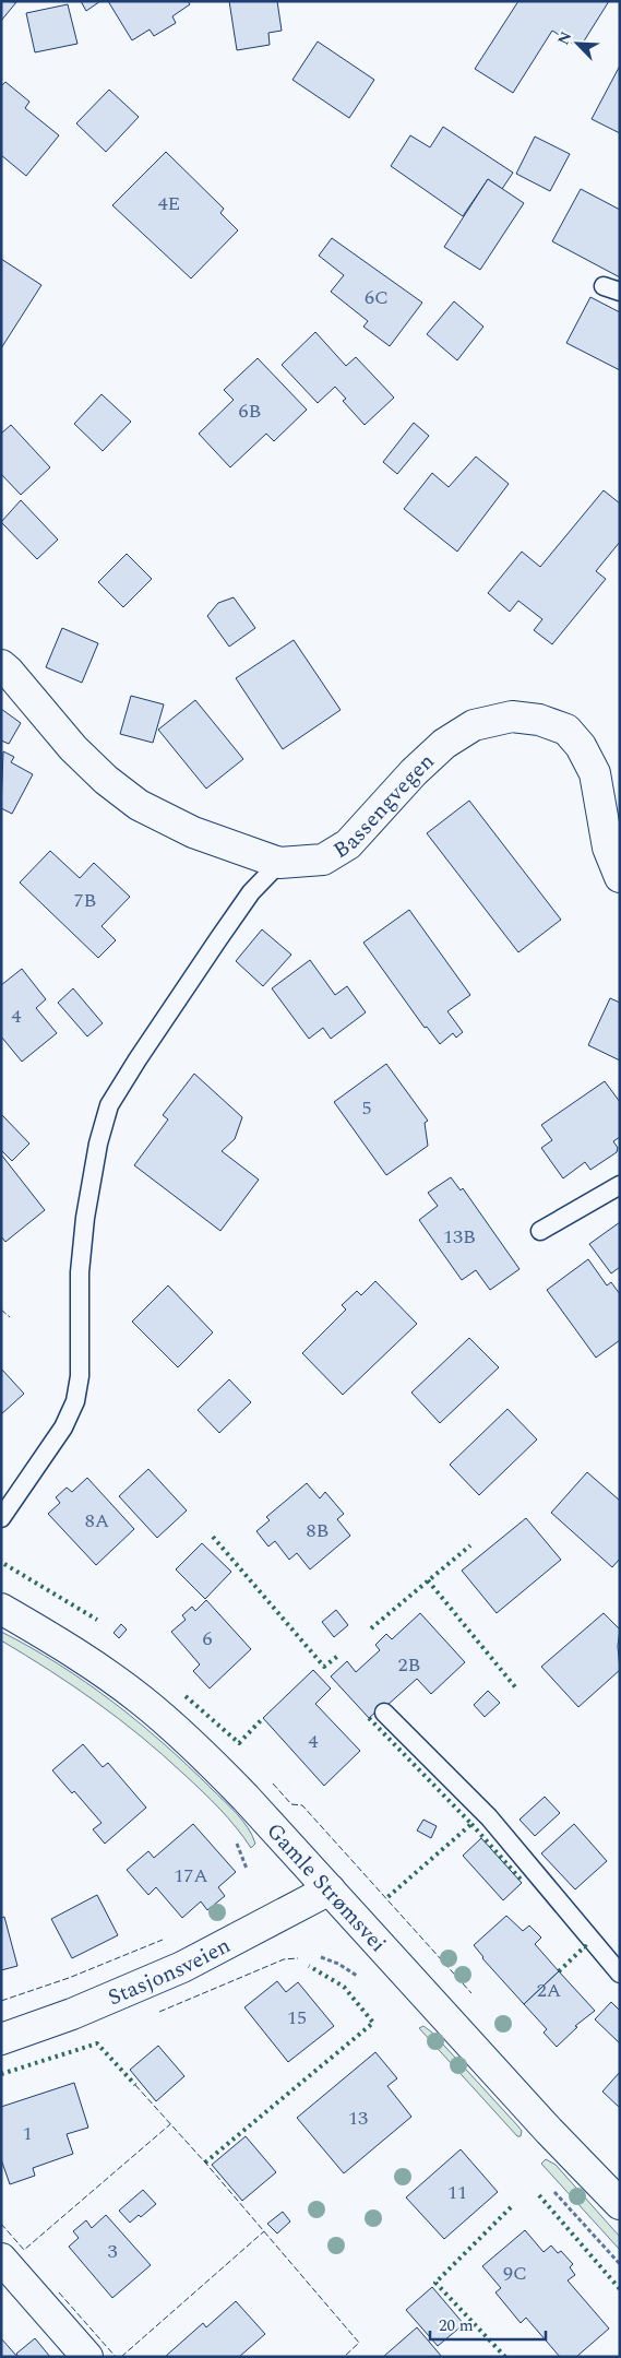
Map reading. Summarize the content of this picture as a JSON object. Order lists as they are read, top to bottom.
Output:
{
  "streets": {
    "main road": ["Bassengvegen", "Gamle Strømsvei", "Stasjonsveien"]
  },
  "crossings": [
    ["Gamle Strømsvei", "Stasjonsveien"]
  ],
  "house_numbers": [
    "4E",
    "6C",
    "6B",
    "7B",
    "4",
    "5",
    "13B",
    "8A",
    "8B",
    "6",
    "2B",
    "4",
    "17A",
    "2A",
    "15",
    "13",
    "1",
    "11",
    "3",
    "9C"
  ],
  "scale_bar": "20 m",
  "north": "top left"
}
